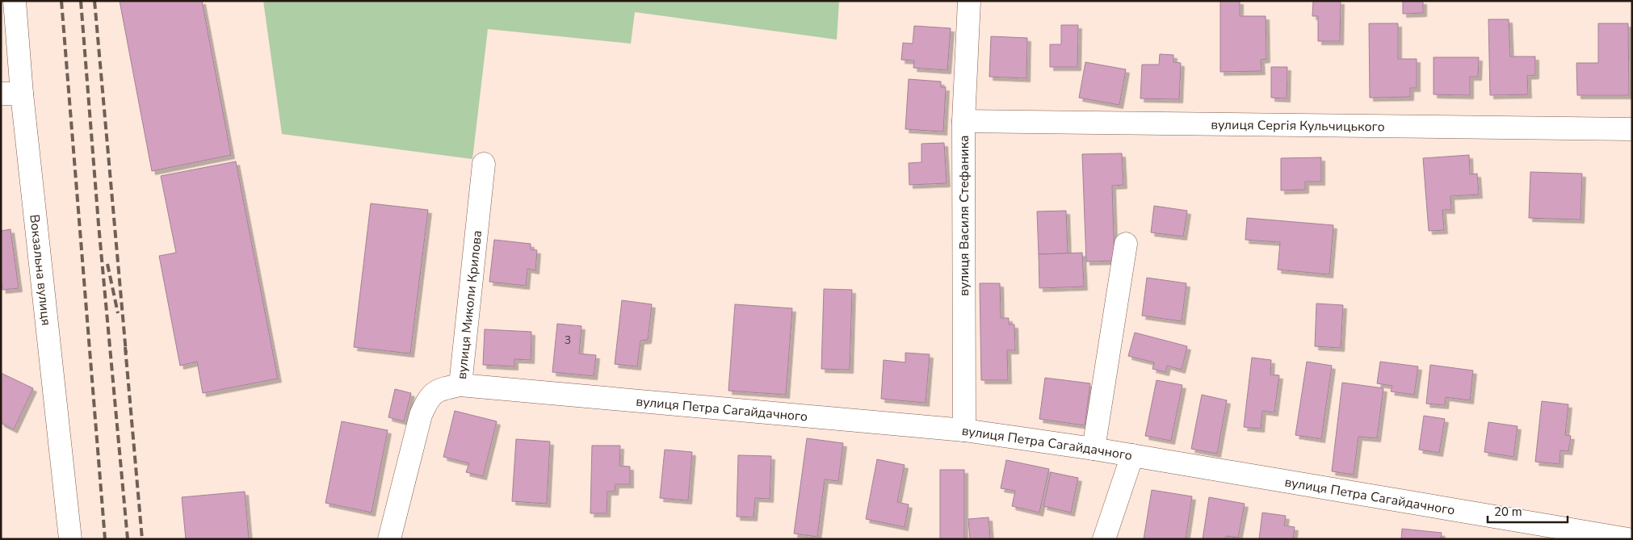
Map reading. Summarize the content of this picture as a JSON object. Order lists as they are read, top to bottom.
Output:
{
  "streets": {
    "street": [
      "вулиця Сергія Кульчицького",
      "вулиця Василя Стефаника",
      "Вокзальна вулиця",
      "вулиця Миколи Крилова",
      "вулиця Петра Сагайдачного"
    ]
  },
  "crossings": [
    ["вулиця Сергія Кульчицького", "вулиця Василя Стефаника"],
    ["вулиця Василя Стефаника", "вулиця Петра Сагайдачного"],
    ["вулиця Миколи Крилова", "вулиця Петра Сагайдачного"]
  ],
  "house_numbers": ["3"],
  "scale_bar": "20 m"
}
